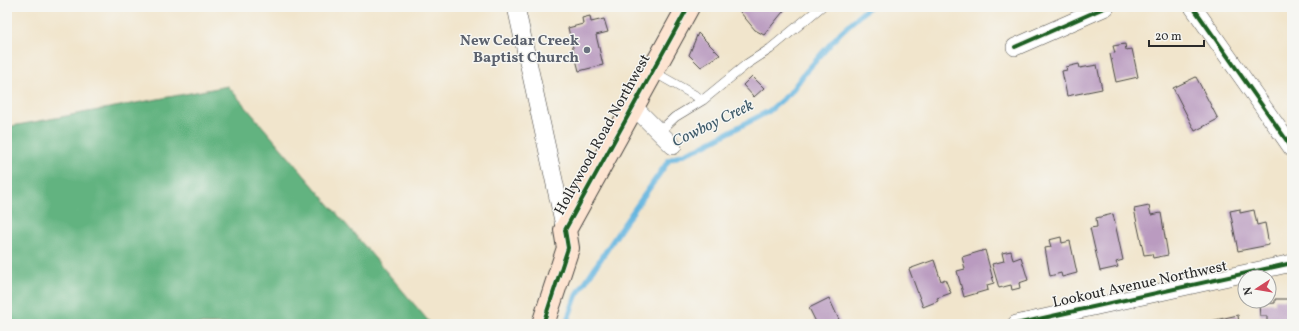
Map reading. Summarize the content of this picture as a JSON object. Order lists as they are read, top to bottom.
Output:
{
  "streets": {
    "street": ["Hollywood Road Northwest", "Lookout Avenue Northwest"]
  },
  "water": ["Cowboy Creek"],
  "places": ["New Cedar Creek Baptist Church"],
  "scale_bar": "20 m",
  "north": "left"
}
